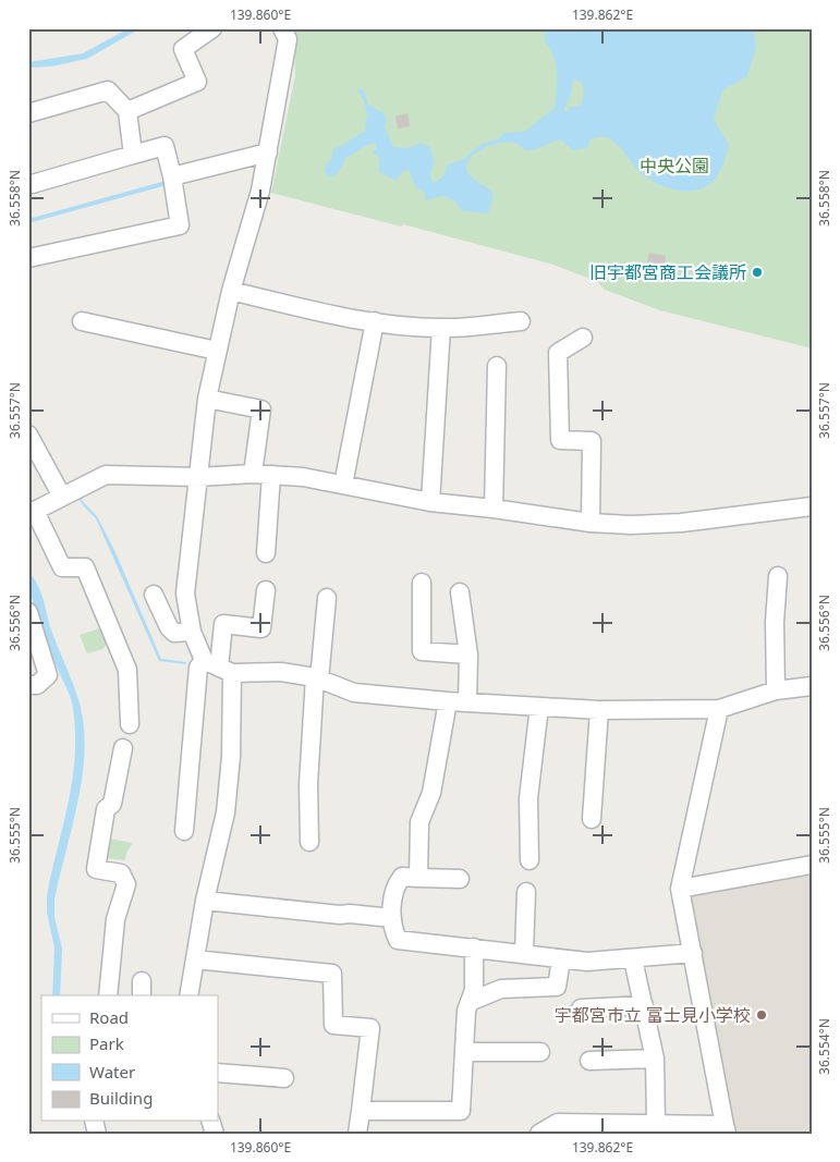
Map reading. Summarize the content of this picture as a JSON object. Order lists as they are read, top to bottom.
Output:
{
  "parks": ["中央公園"],
  "places": ["旧宇都宮商工会議所", "宇都宮市立 富士見小学校"],
  "legend": [
    "Road",
    "Park",
    "Water",
    "Building"
  ],
  "coordinates": [
    "139.860°E",
    "139.862°E",
    "36.558°N",
    "36.557°N",
    "36.556°N",
    "36.555°N",
    "36.554°N"
  ]
}
